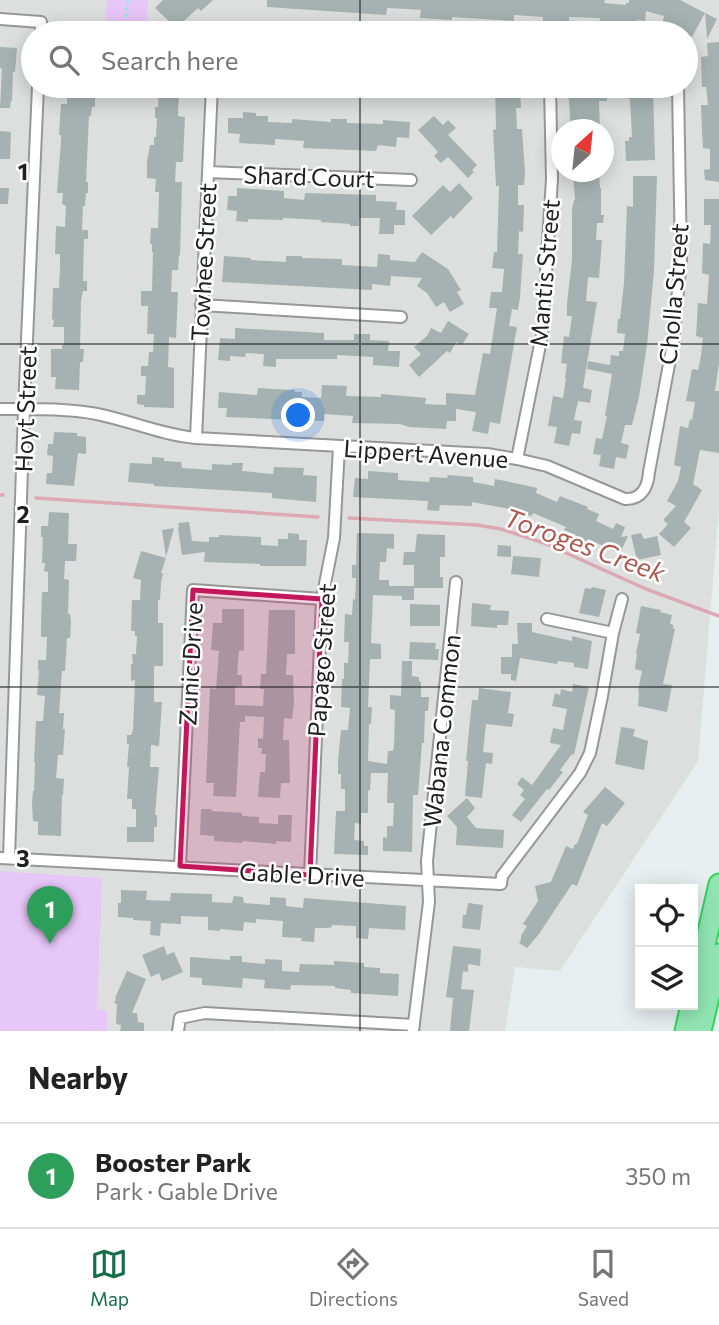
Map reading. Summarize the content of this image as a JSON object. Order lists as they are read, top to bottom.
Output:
{
  "streets": {
    "street": [
      "Shard Court",
      "Towhee Street",
      "Mantis Street",
      "Cholla Street",
      "Hoyt Street",
      "Lippert Avenue",
      "Papago Street",
      "Zunic Drive",
      "Wabana Common",
      "Gable Drive"
    ]
  },
  "crossings": [
    ["Shard Court", "Towhee Street"],
    ["Towhee Street", "Lippert Avenue"],
    ["Mantis Street", "Lippert Avenue"],
    ["Cholla Street", "Lippert Avenue"],
    ["Hoyt Street", "Lippert Avenue"],
    ["Hoyt Street", "Gable Drive"],
    ["Lippert Avenue", "Papago Street"],
    ["Papago Street", "Zunic Drive"],
    ["Papago Street", "Gable Drive"],
    ["Zunic Drive", "Gable Drive"],
    ["Wabana Common", "Gable Drive"]
  ],
  "water": ["Toroges Creek"],
  "north": "top right",
  "page": {
    "search": "Search here",
    "pins": "1",
    "heading": "Nearby",
    "list": [
      {
        "mark": "1",
        "name": "Booster Park",
        "note": "Park · Gable Drive",
        "value": "350 m"
      }
    ],
    "nav": ["Map", "Directions", "Saved"]
  },
  "grid": {
    "rows": ["1", "2", "3"]
  }
}
